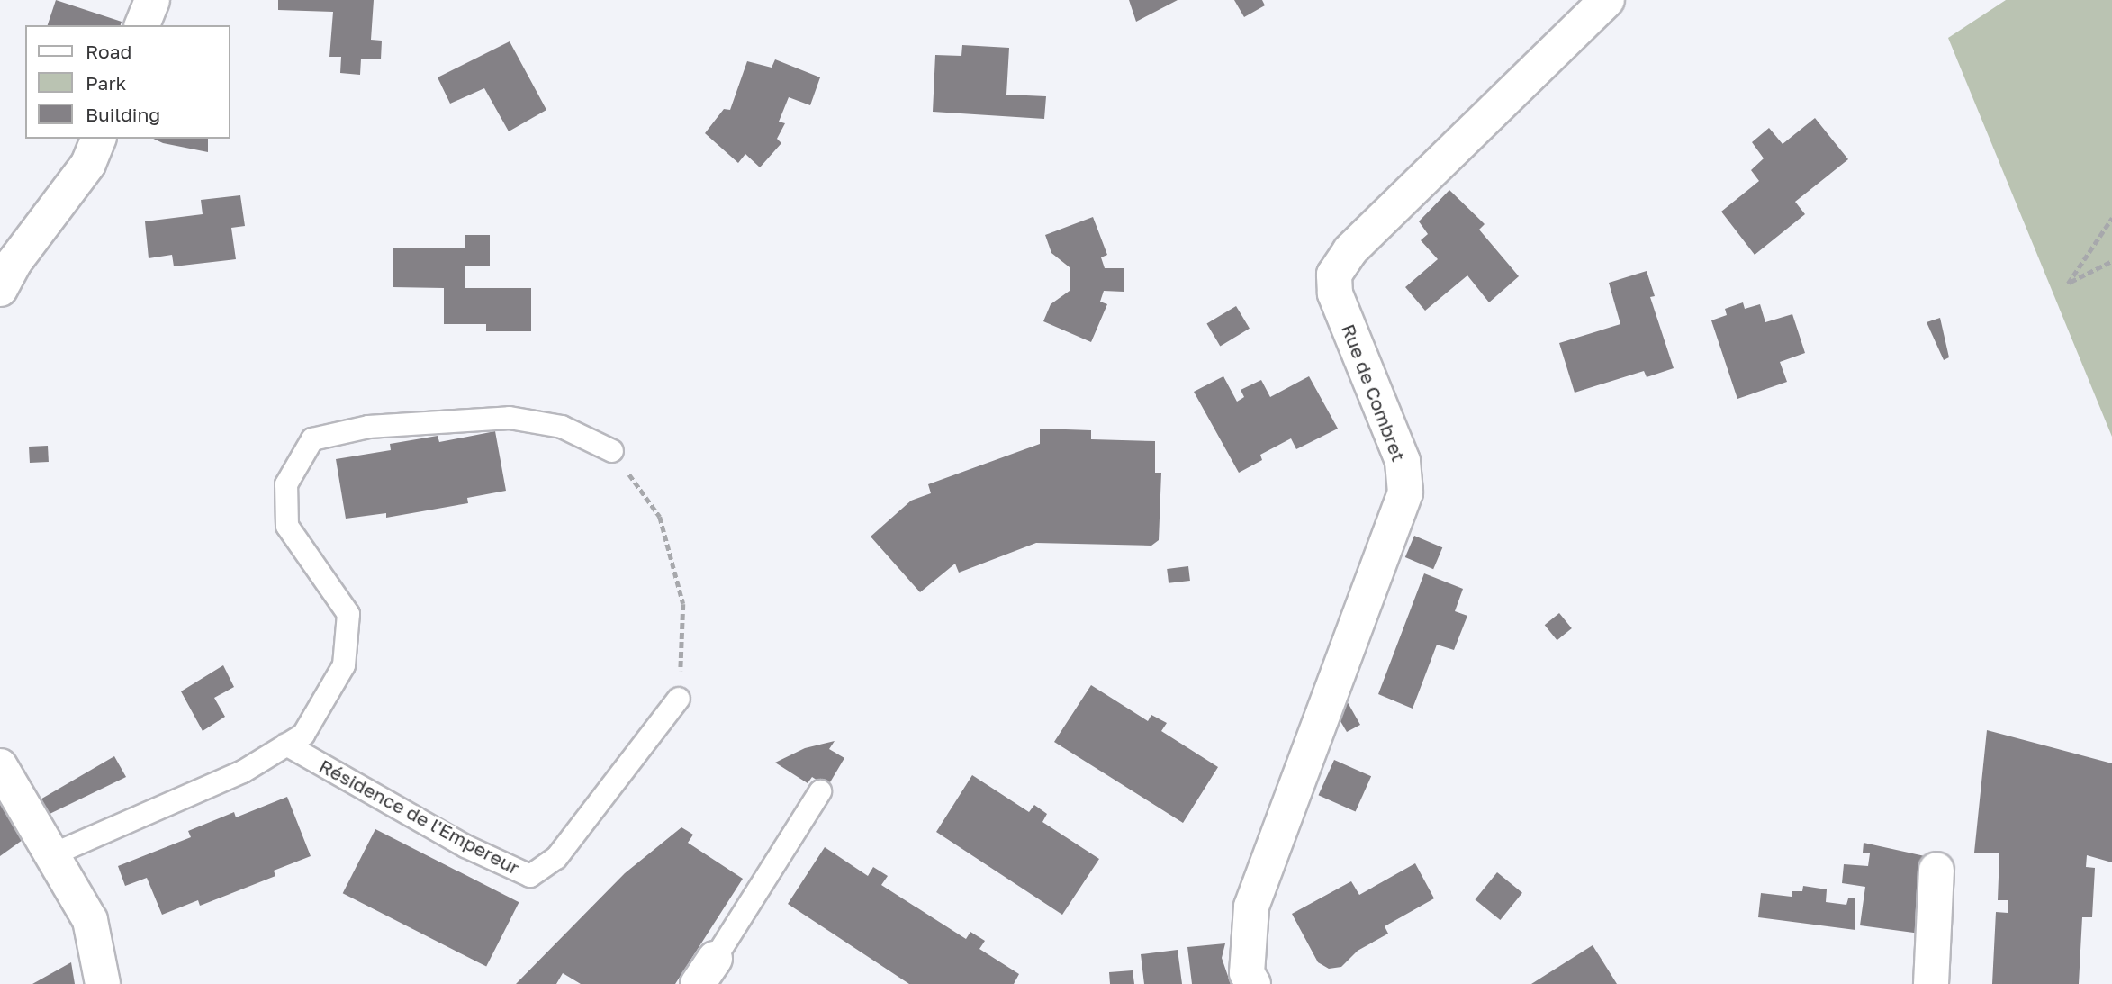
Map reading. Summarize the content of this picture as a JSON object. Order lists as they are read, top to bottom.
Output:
{
  "streets": {
    "street": ["Rue de Combret"],
    "lane": ["Résidence de l'Empereur"]
  },
  "legend": ["Road", "Park", "Building"]
}
